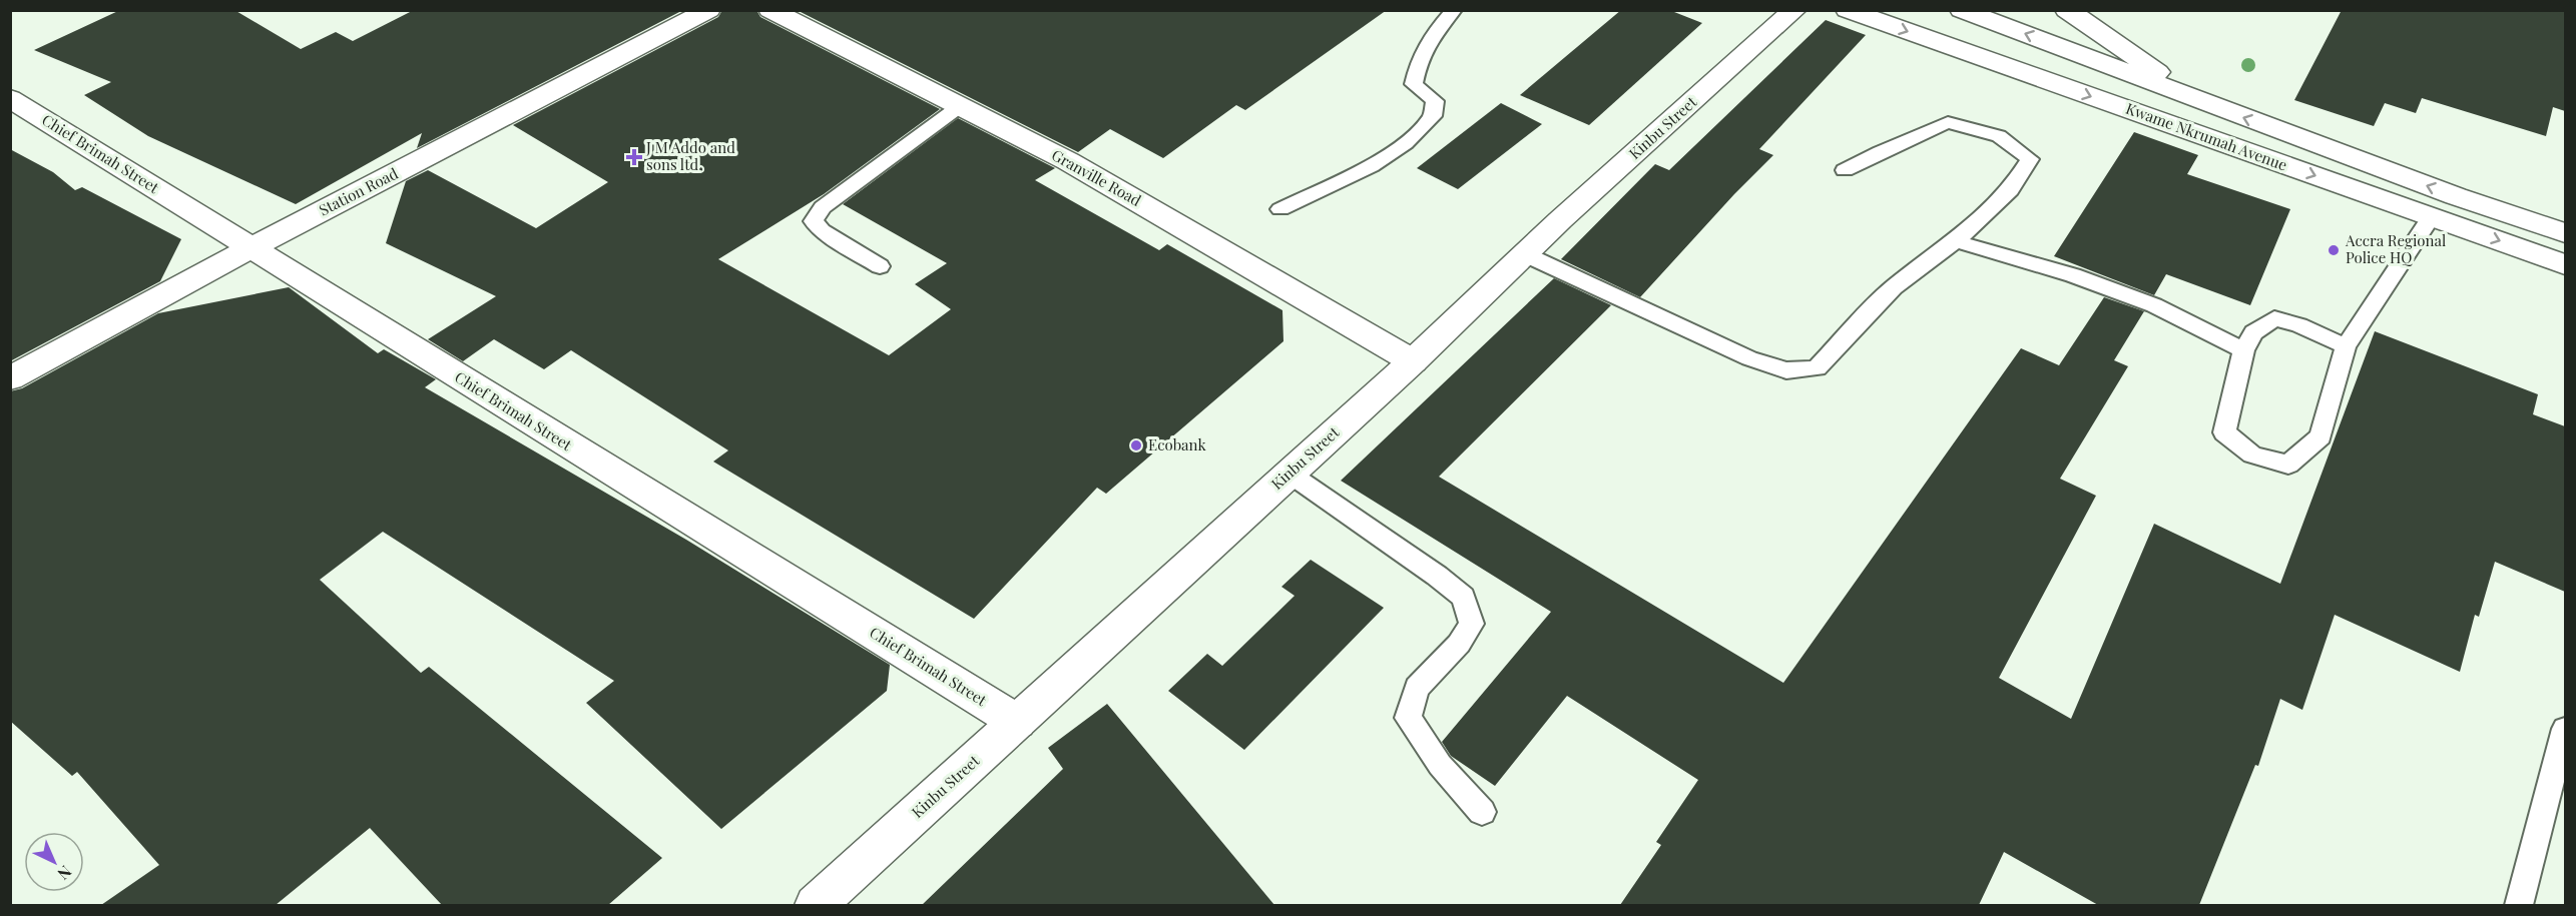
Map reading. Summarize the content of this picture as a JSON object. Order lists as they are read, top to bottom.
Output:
{
  "streets": {
    "street": [
      "Kinbu Street",
      "Kwame Nkrumah Avenue",
      "Chief Brimah Street",
      "Granville Road",
      "Station Road"
    ]
  },
  "crossings": [
    ["Kinbu Street", "Chief Brimah Street"],
    ["Kinbu Street", "Granville Road"],
    ["Chief Brimah Street", "Station Road"]
  ],
  "places": {
    "health": ["J M Addo and sons ltd."],
    "other": ["Accra Regional Police HQ", "Ecobank"]
  },
  "north": "bottom right"
}
